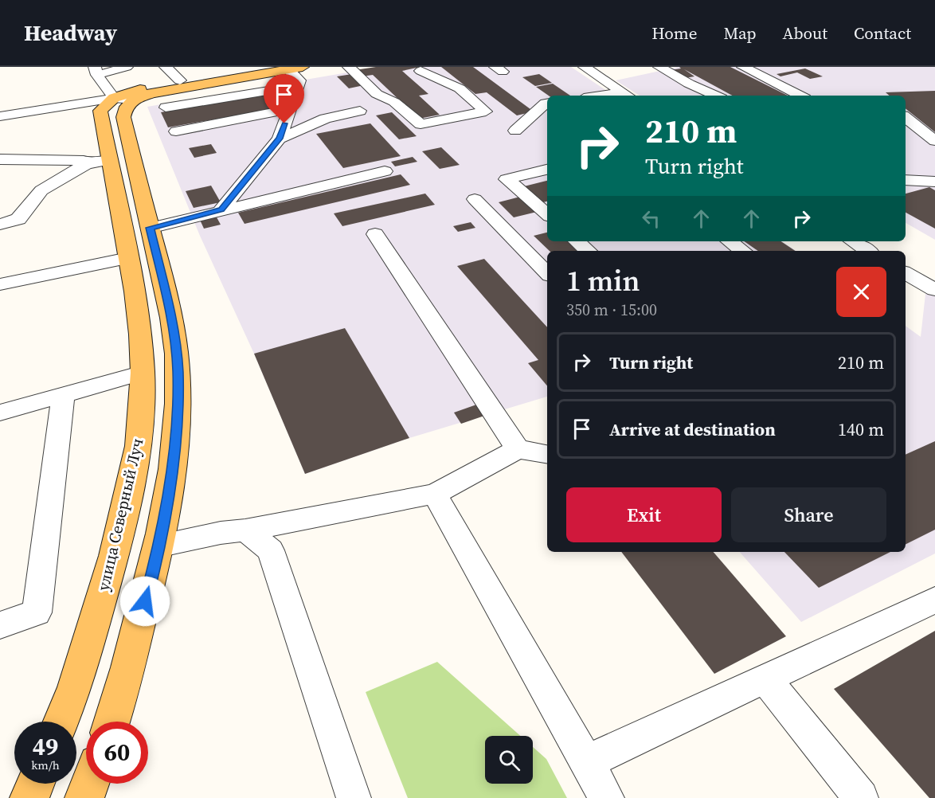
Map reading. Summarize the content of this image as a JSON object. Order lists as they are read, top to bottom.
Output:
{
  "streets": {
    "main road": ["улица Северный Луч"]
  },
  "page": {
    "header": "Headway",
    "nav": [
      "Home",
      "Map",
      "About",
      "Contact"
    ],
    "turn": ["210 m", "Turn right"],
    "heading": ["1 min", "350 m · 15:00"],
    "list": [
      {
        "name": "Turn right",
        "value": "210 m"
      },
      {
        "name": "Arrive at destination",
        "value": "140 m"
      }
    ],
    "buttons": ["Exit", "Share"],
    "speed": "49 km/h",
    "limit": "60"
  }
}
